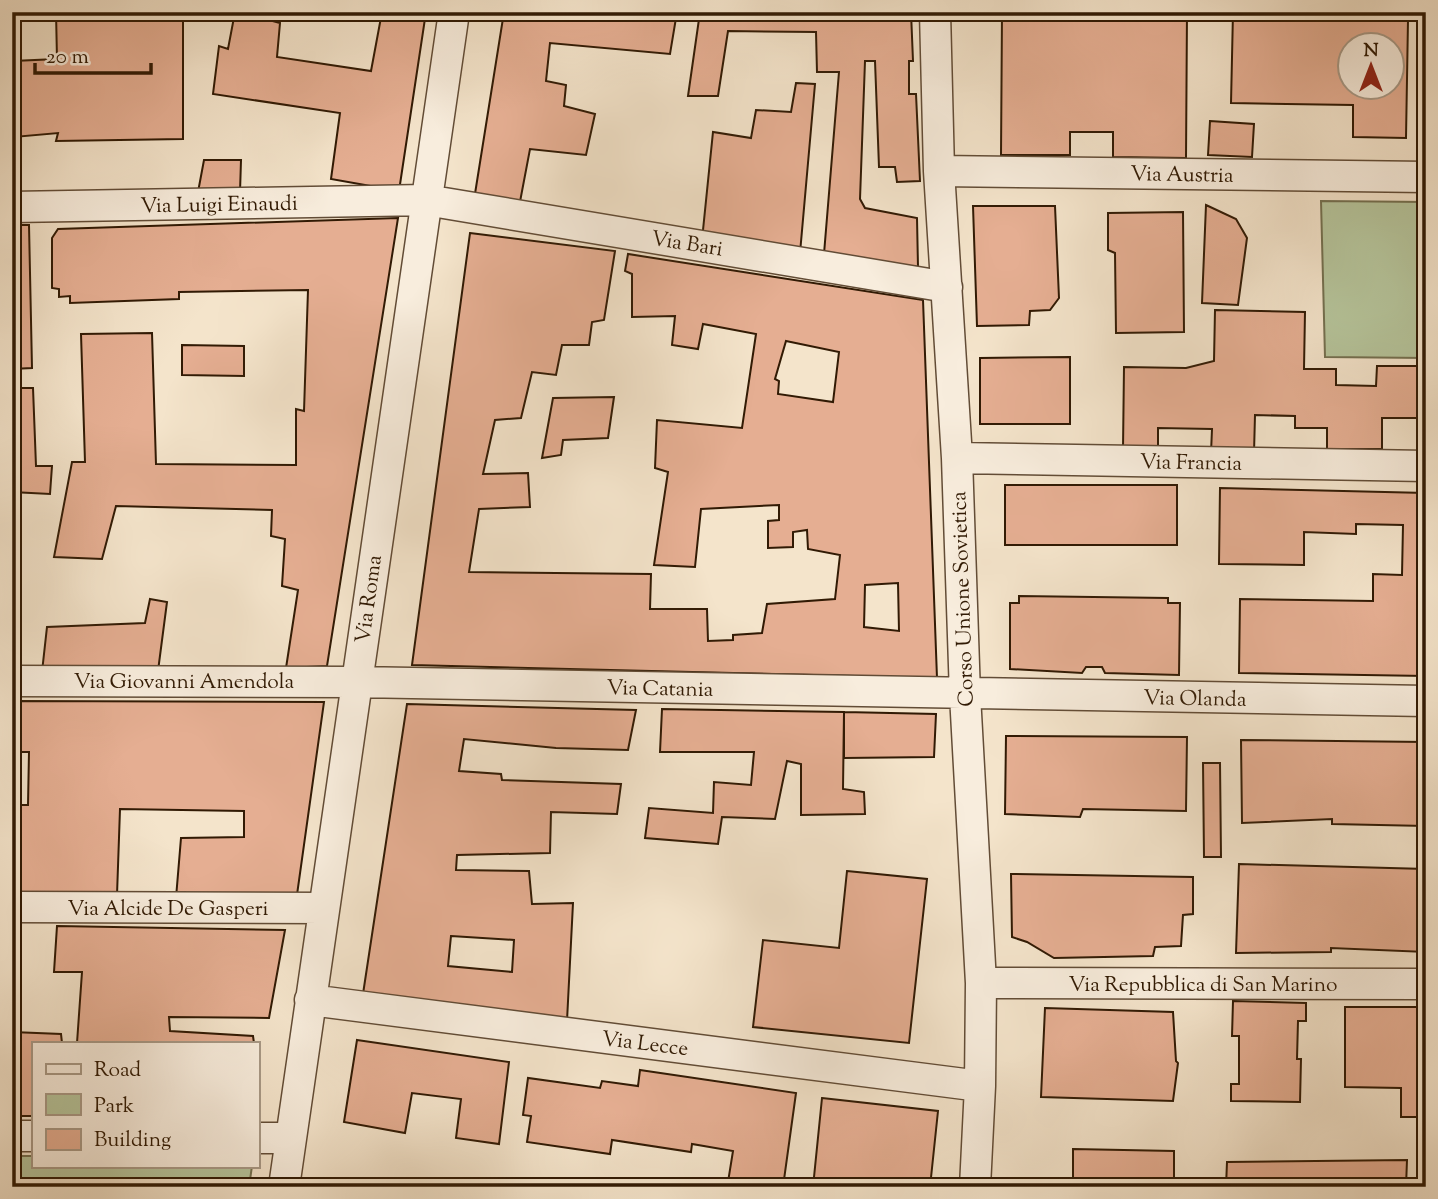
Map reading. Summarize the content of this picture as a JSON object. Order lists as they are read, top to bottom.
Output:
{
  "streets": {
    "street": [
      "Via Austria",
      "Via Luigi Einaudi",
      "Via Bari",
      "Via Francia",
      "Via Roma",
      "Corso Unione Sovietica",
      "Via Giovanni Amendola",
      "Via Catania",
      "Via Olanda",
      "Via Alcide De Gasperi",
      "Via Repubblica di San Marino",
      "Via Lecce"
    ]
  },
  "crossings": [
    ["Via Austria", "Corso Unione Sovietica"],
    ["Via Luigi Einaudi", "Via Bari"],
    ["Via Luigi Einaudi", "Via Roma"],
    ["Via Bari", "Via Roma"],
    ["Via Bari", "Corso Unione Sovietica"],
    ["Via Francia", "Corso Unione Sovietica"],
    ["Via Roma", "Via Giovanni Amendola"],
    ["Via Roma", "Via Catania"],
    ["Via Roma", "Via Alcide De Gasperi"],
    ["Via Roma", "Via Lecce"],
    ["Corso Unione Sovietica", "Via Catania"],
    ["Corso Unione Sovietica", "Via Olanda"],
    ["Corso Unione Sovietica", "Via Repubblica di San Marino"],
    ["Corso Unione Sovietica", "Via Lecce"],
    ["Via Giovanni Amendola", "Via Catania"],
    ["Via Catania", "Via Olanda"]
  ],
  "legend": ["Road", "Park", "Building"],
  "scale_bar": "20 m",
  "north": "top"
}
